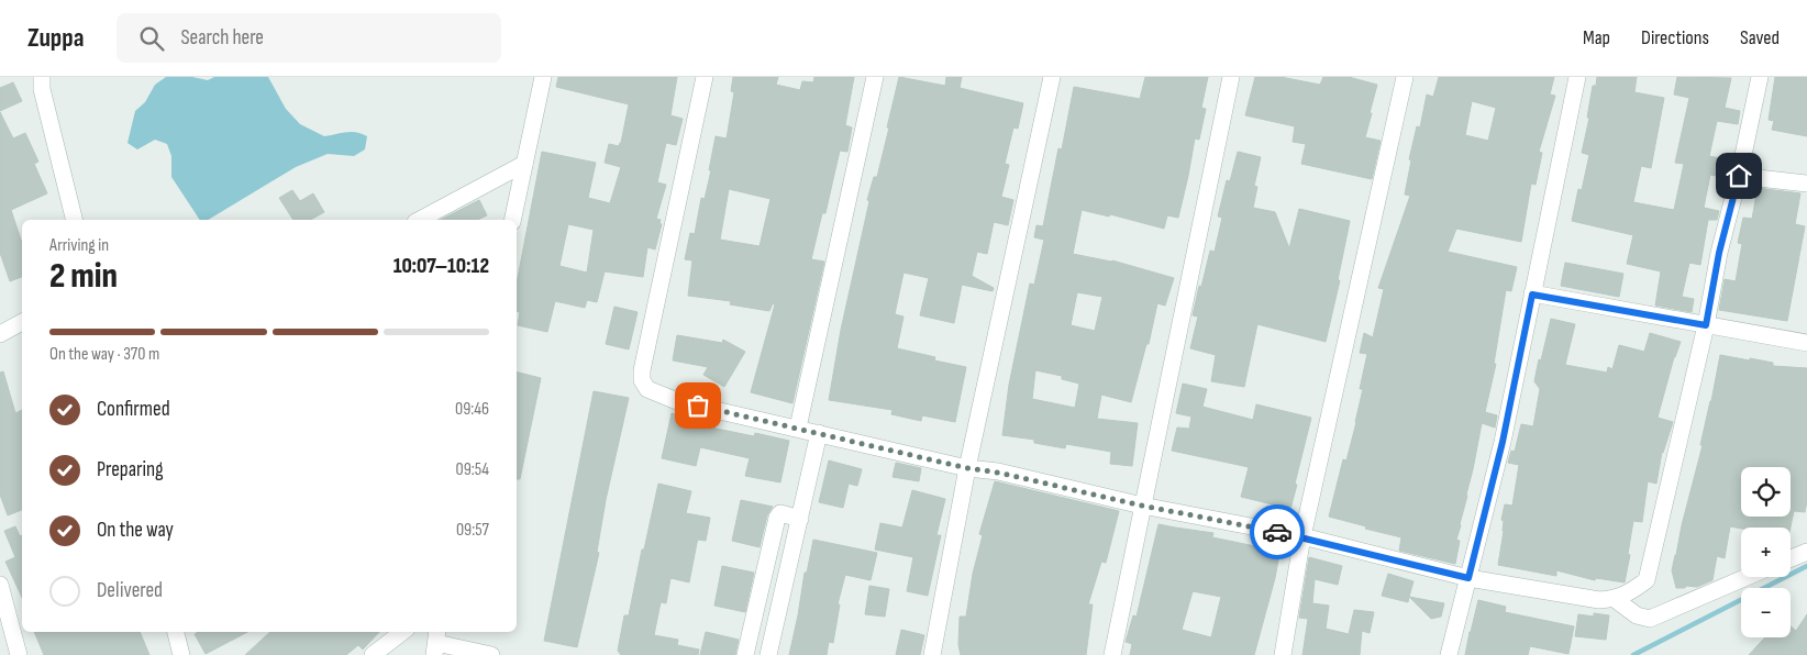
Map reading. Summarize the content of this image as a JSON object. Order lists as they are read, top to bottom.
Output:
{
  "page": {
    "header": "Zuppa",
    "search": "Search here",
    "nav": ["Map", "Directions", "Saved"],
    "heading": ["2 min", "Arriving in", "10:07–10:12"],
    "bar": "On the way · 370 m",
    "list": [
      ["Confirmed", "09:46"],
      ["Preparing", "09:54"],
      ["On the way", "09:57"],
      "Delivered"
    ],
    "map_buttons": ["+", "−"]
  }
}
